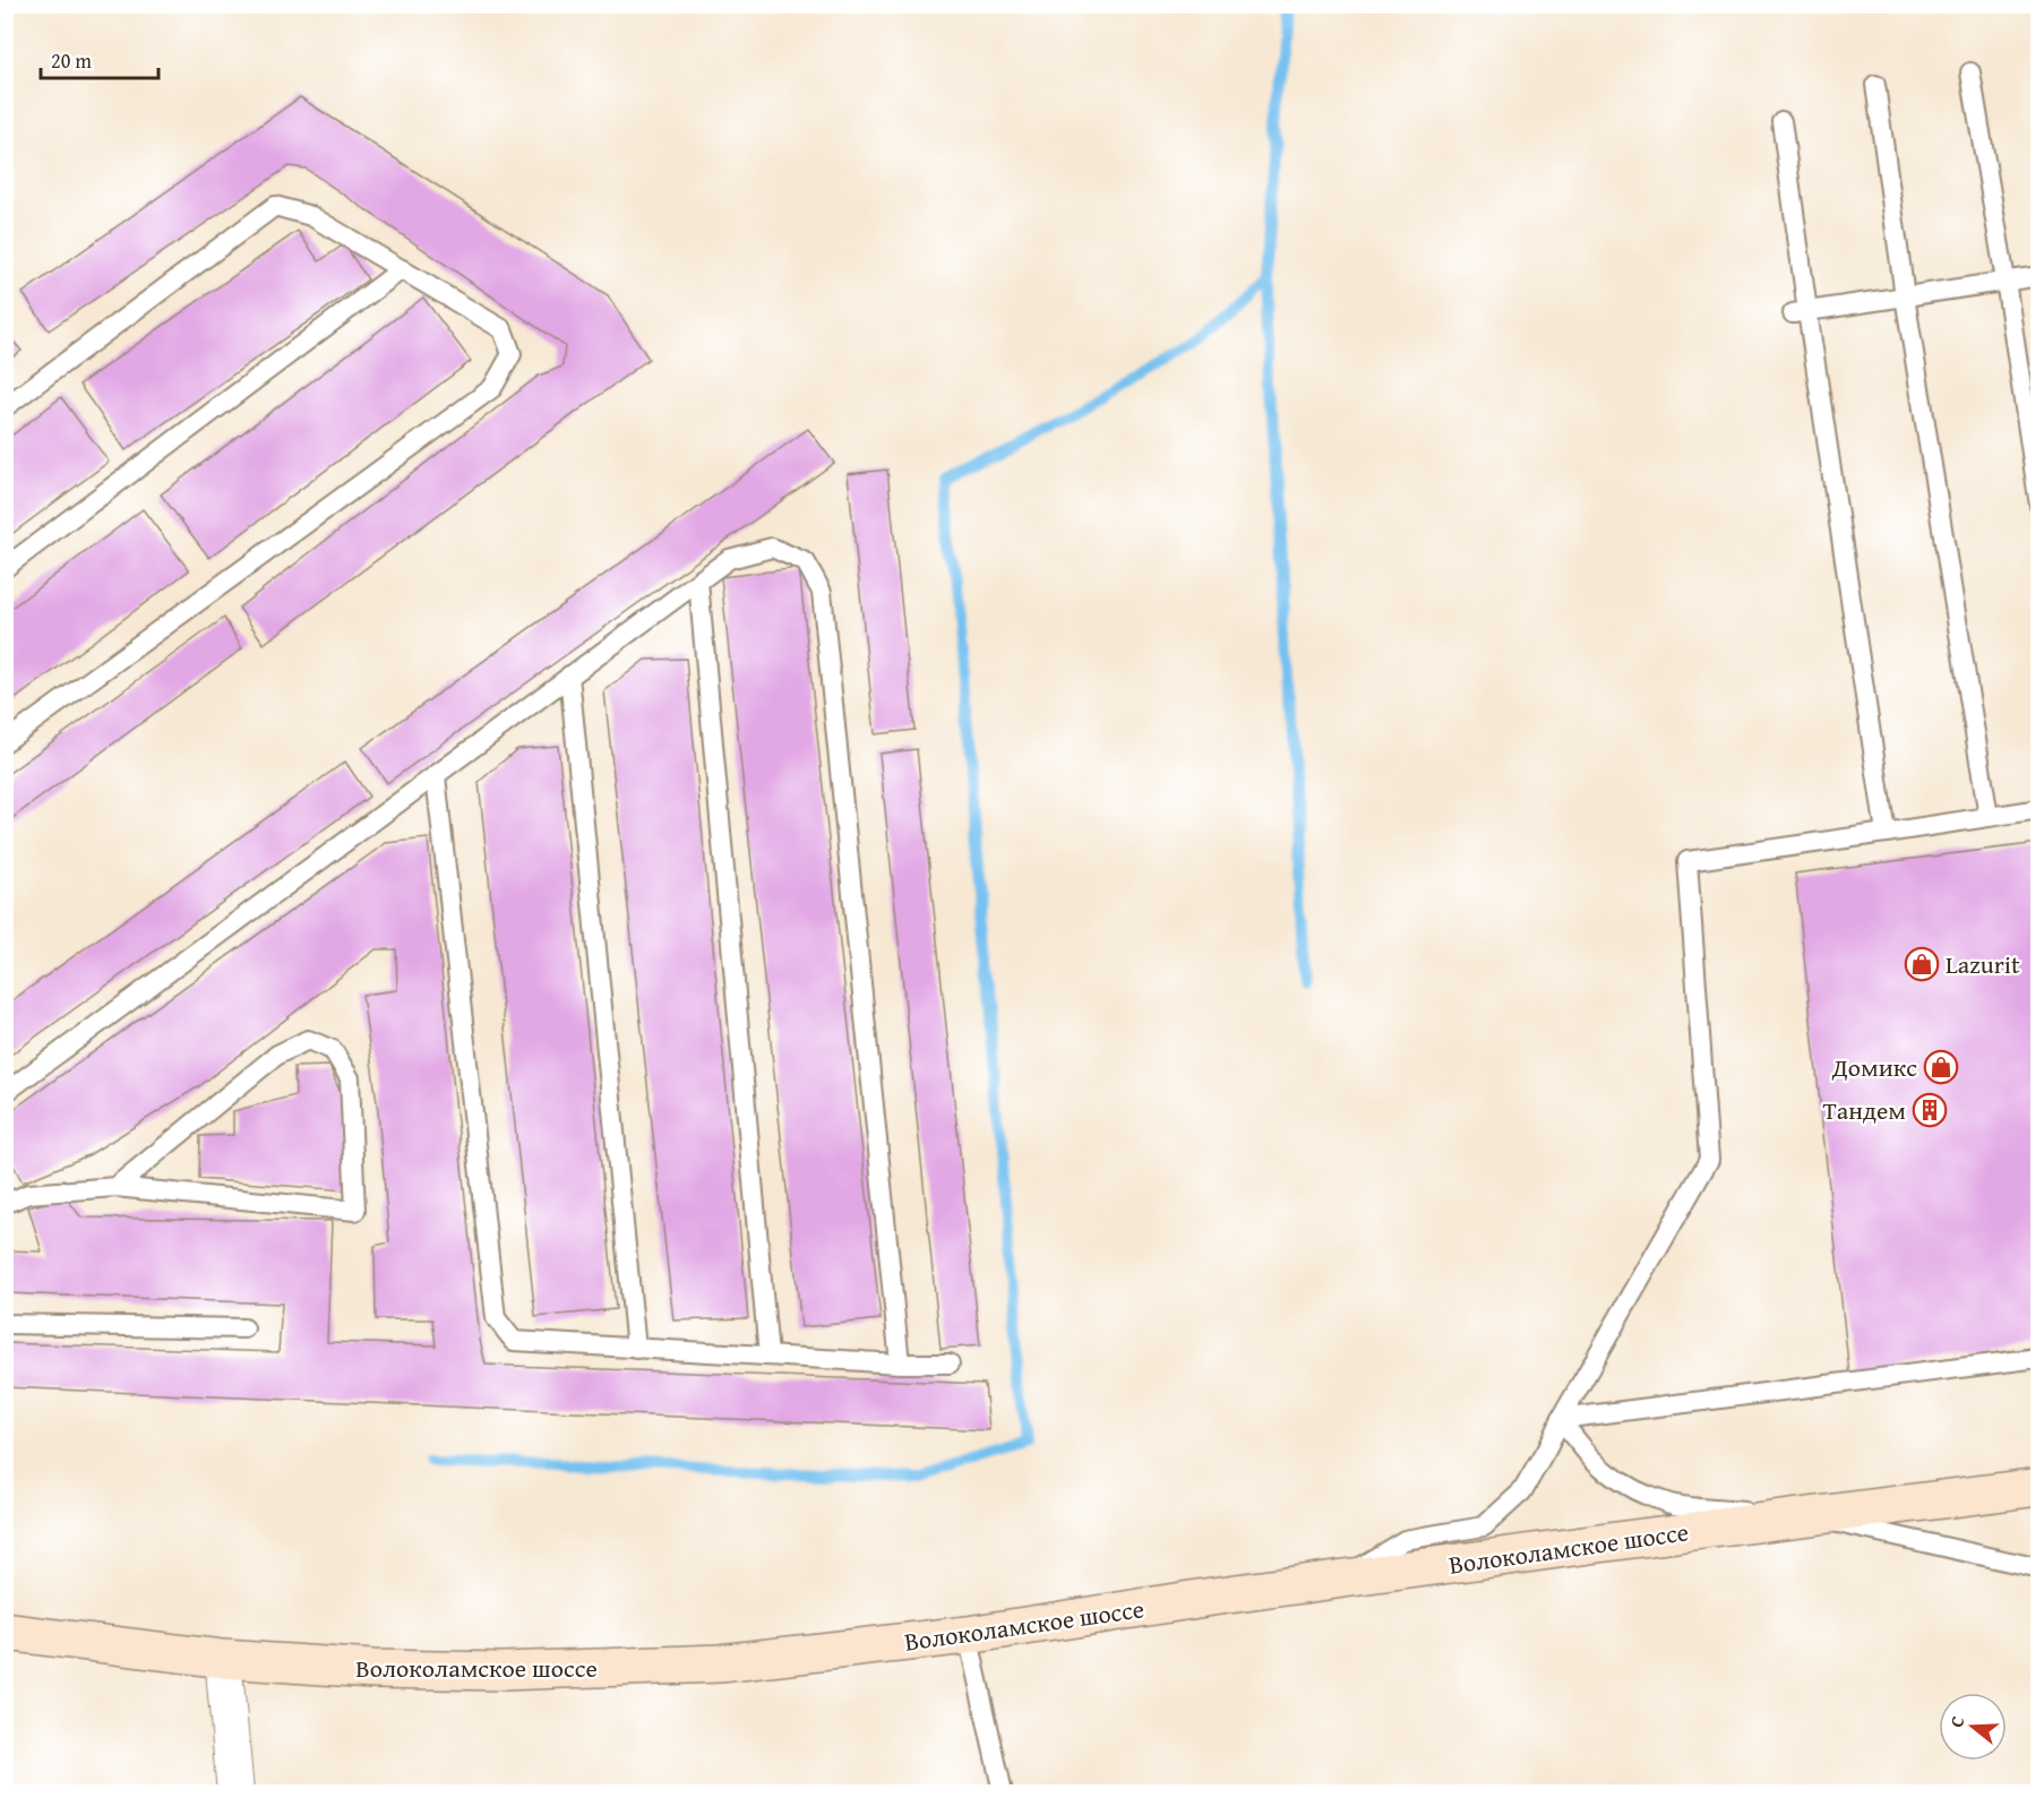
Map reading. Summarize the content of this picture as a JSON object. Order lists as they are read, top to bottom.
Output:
{
  "streets": {
    "main road": ["Волоколамское шоссе"]
  },
  "places": {
    "shop": ["Lazurit", "Домикс"],
    "building": ["Тандем"]
  },
  "scale_bar": "20 m",
  "north": "left"
}
